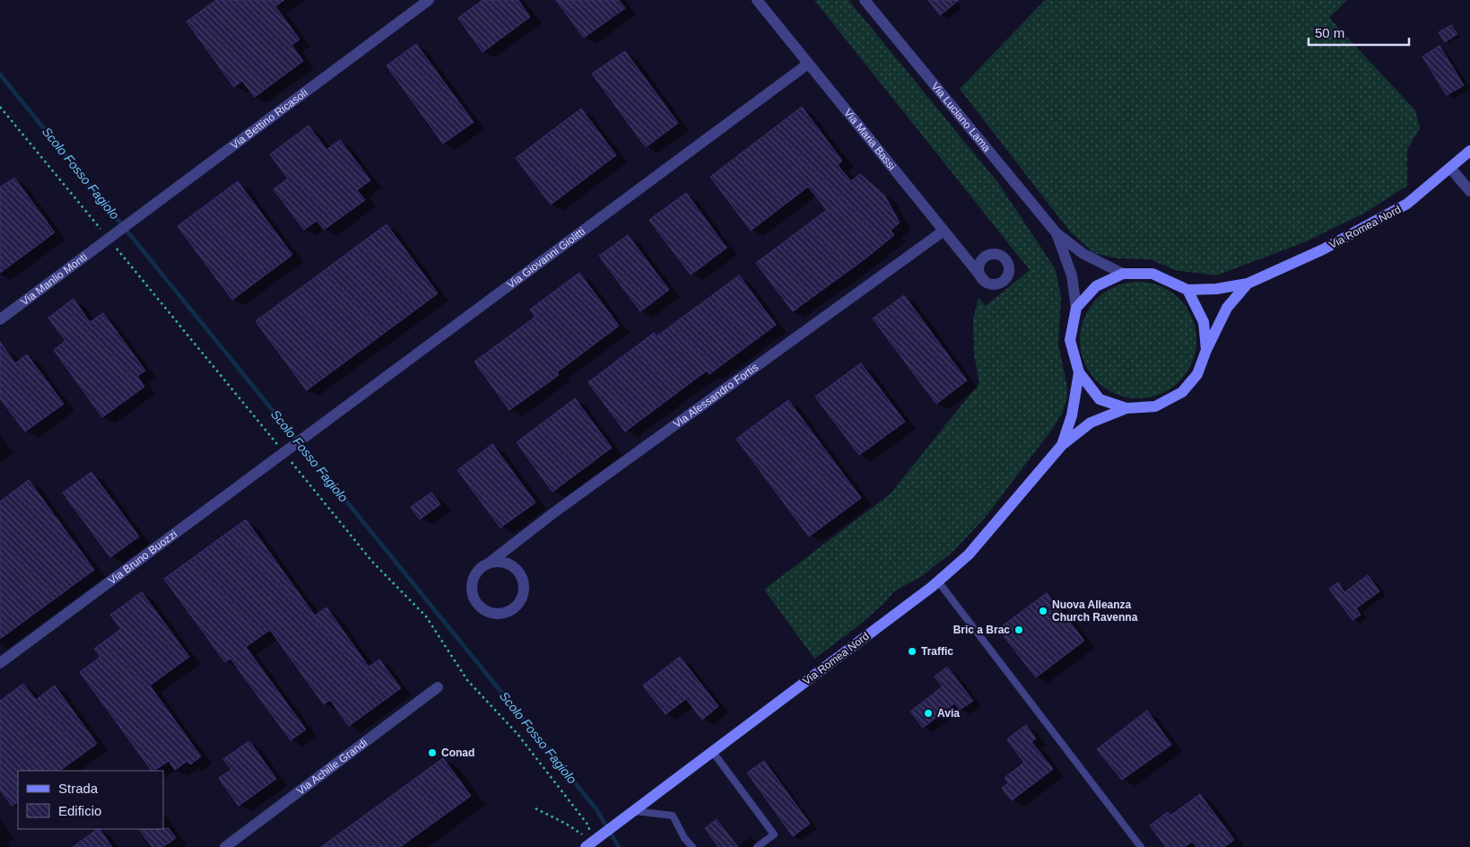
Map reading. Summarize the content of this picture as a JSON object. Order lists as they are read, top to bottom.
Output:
{
  "streets": {
    "main road": ["Via Romea Nord"],
    "street": [
      "Via Luciano Lama",
      "Via Bettino Ricasoli",
      "Via Maria Bassi",
      "Via Giovanni Giolitti",
      "Via Manlio Monti",
      "Via Alessandro Fortis",
      "Via Bruno Buozzi",
      "Via Achille Grandi"
    ]
  },
  "crossings": [
    ["Via Luciano Lama", "Via Romea Nord"],
    ["Via Bettino Ricasoli", "Via Manlio Monti"],
    ["Via Maria Bassi", "Via Giovanni Giolitti"],
    ["Via Maria Bassi", "Via Alessandro Fortis"],
    ["Via Giovanni Giolitti", "Via Bruno Buozzi"]
  ],
  "water": ["Scolo Fosso Fagiolo"],
  "places": [
    "Nuova Alleanza Church Ravenna",
    "Bric a Brac",
    "Traffic",
    "Avia",
    "Conad"
  ],
  "legend": ["Strada", "Edificio"],
  "scale_bar": "50 m"
}
